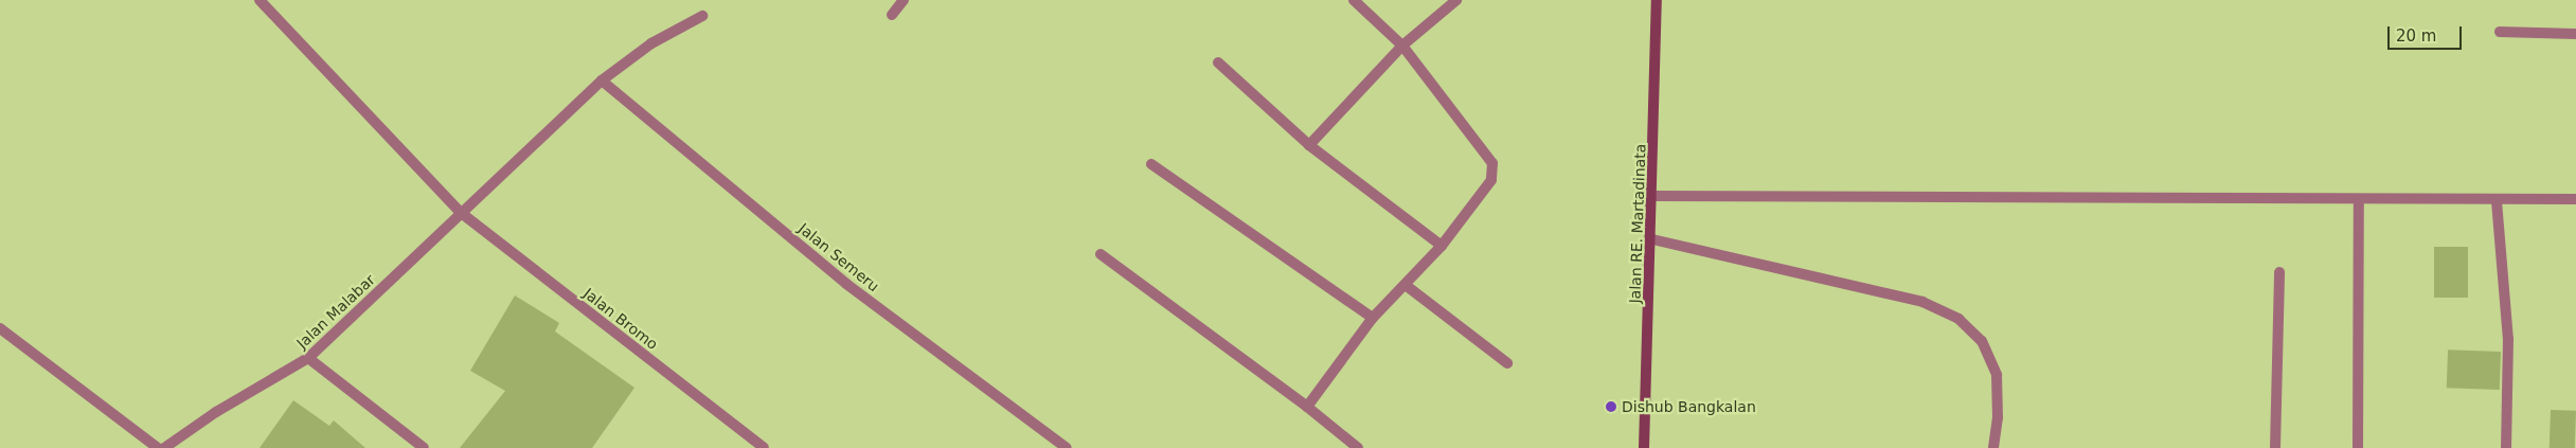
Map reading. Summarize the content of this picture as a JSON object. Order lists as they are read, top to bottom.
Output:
{
  "streets": {
    "main road": ["Jalan RE. Martadinata"],
    "street": ["Jalan Semeru", "Jalan Malabar", "Jalan Bromo"]
  },
  "crossings": [
    ["Jalan Semeru", "Jalan Malabar"],
    ["Jalan Malabar", "Jalan Bromo"]
  ],
  "places": ["Dishub Bangkalan"],
  "scale_bar": "20 m"
}
